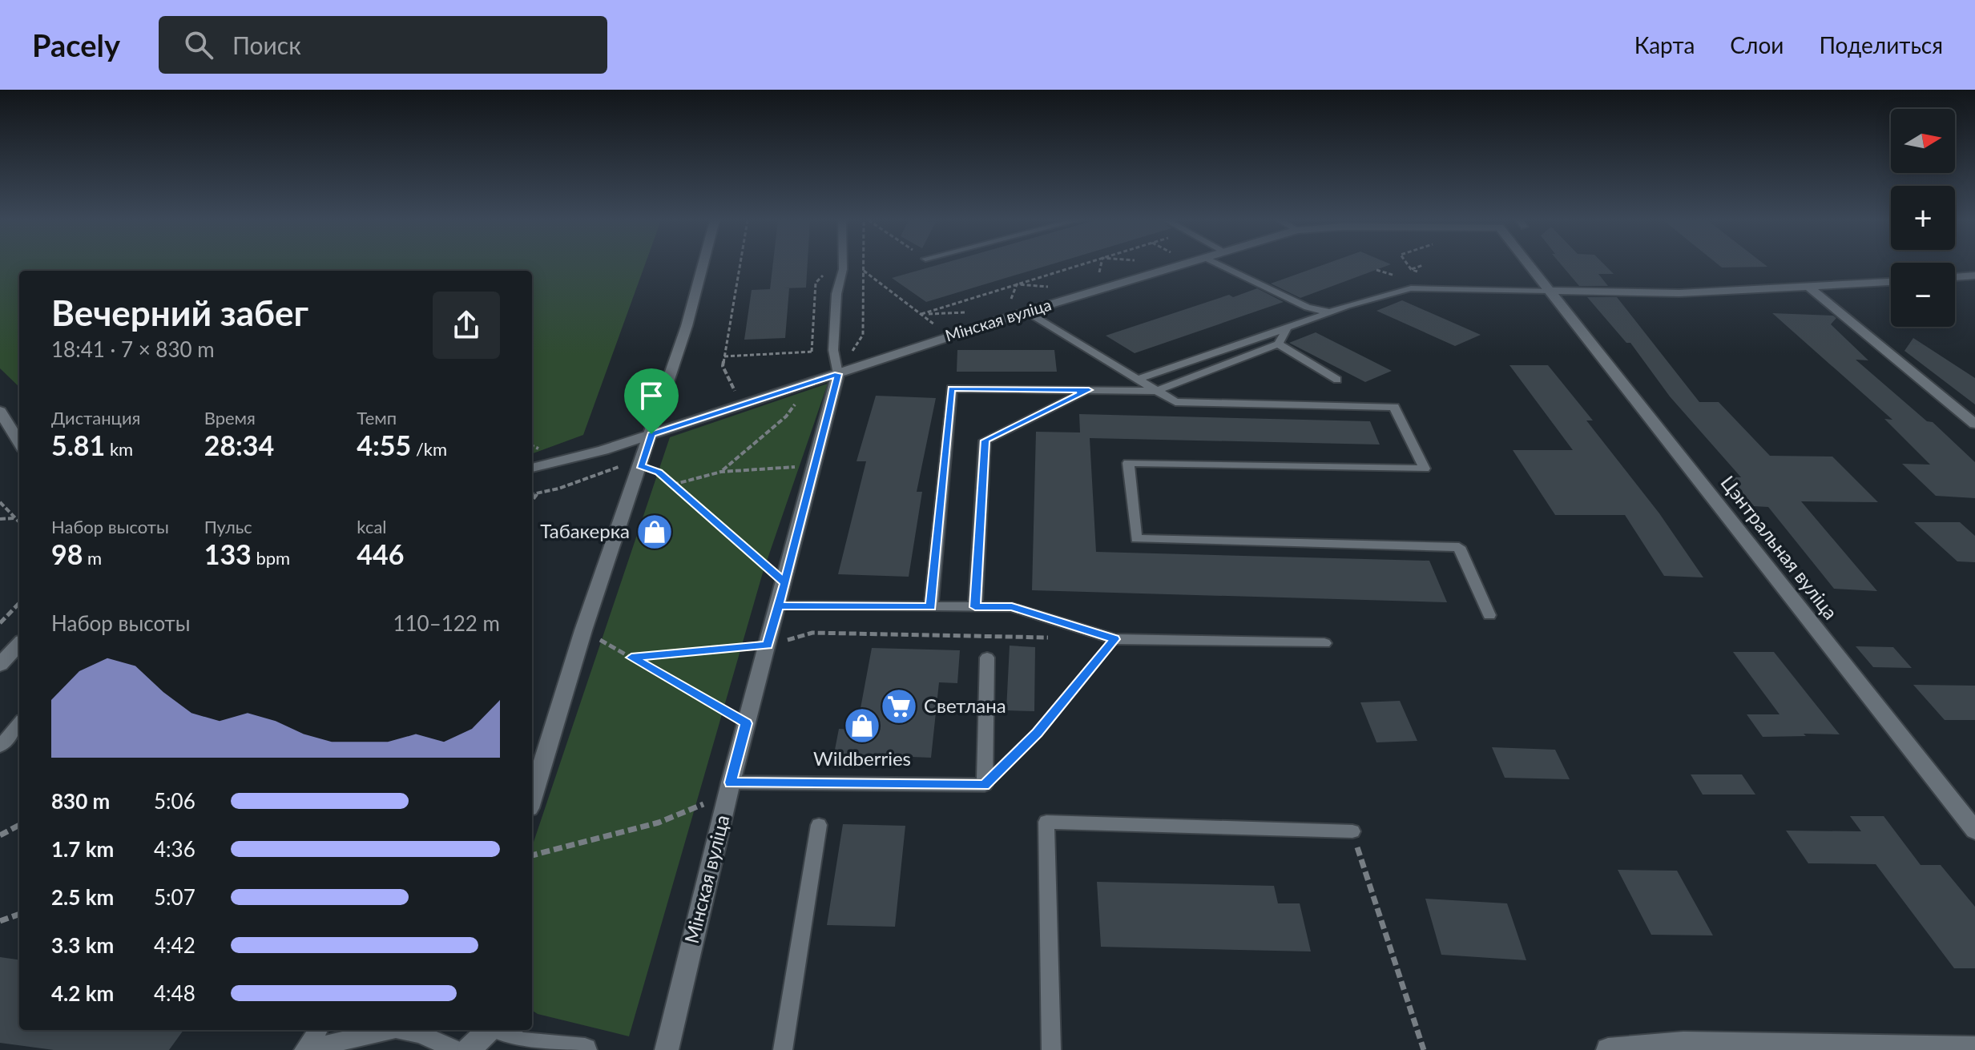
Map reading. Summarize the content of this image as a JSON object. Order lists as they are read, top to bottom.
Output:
{
  "streets": {
    "street": ["Мінская вуліца", "Цэнтральная вуліца"]
  },
  "places": {
    "shop": ["Табакерка", "Wildberries"],
    "supermarket": ["Светлана"]
  },
  "north": "right",
  "page": {
    "header": "Pacely",
    "search": "Поиск",
    "nav": ["Карта", "Слои", "Поделиться"],
    "map_buttons": ["+", "−"],
    "heading": ["Вечерний забег", "18:41 · 7 × 830 m"],
    "stats": [
      ["Дистанция", "5.81 km"],
      ["Время", "28:34"],
      ["Темп", "4:55 /km"],
      ["Набор высоты", "98 m"],
      ["Пульс", "133 bpm"],
      ["kcal", "446"]
    ],
    "chart": ["Набор высоты", "110–122 m"],
    "list": [
      {
        "name": "830 m",
        "note": "5:06"
      },
      {
        "name": "1.7 km",
        "note": "4:36"
      },
      {
        "name": "2.5 km",
        "note": "5:07"
      },
      {
        "name": "3.3 km",
        "note": "4:42"
      },
      {
        "name": "4.2 km",
        "note": "4:48"
      }
    ]
  }
}
